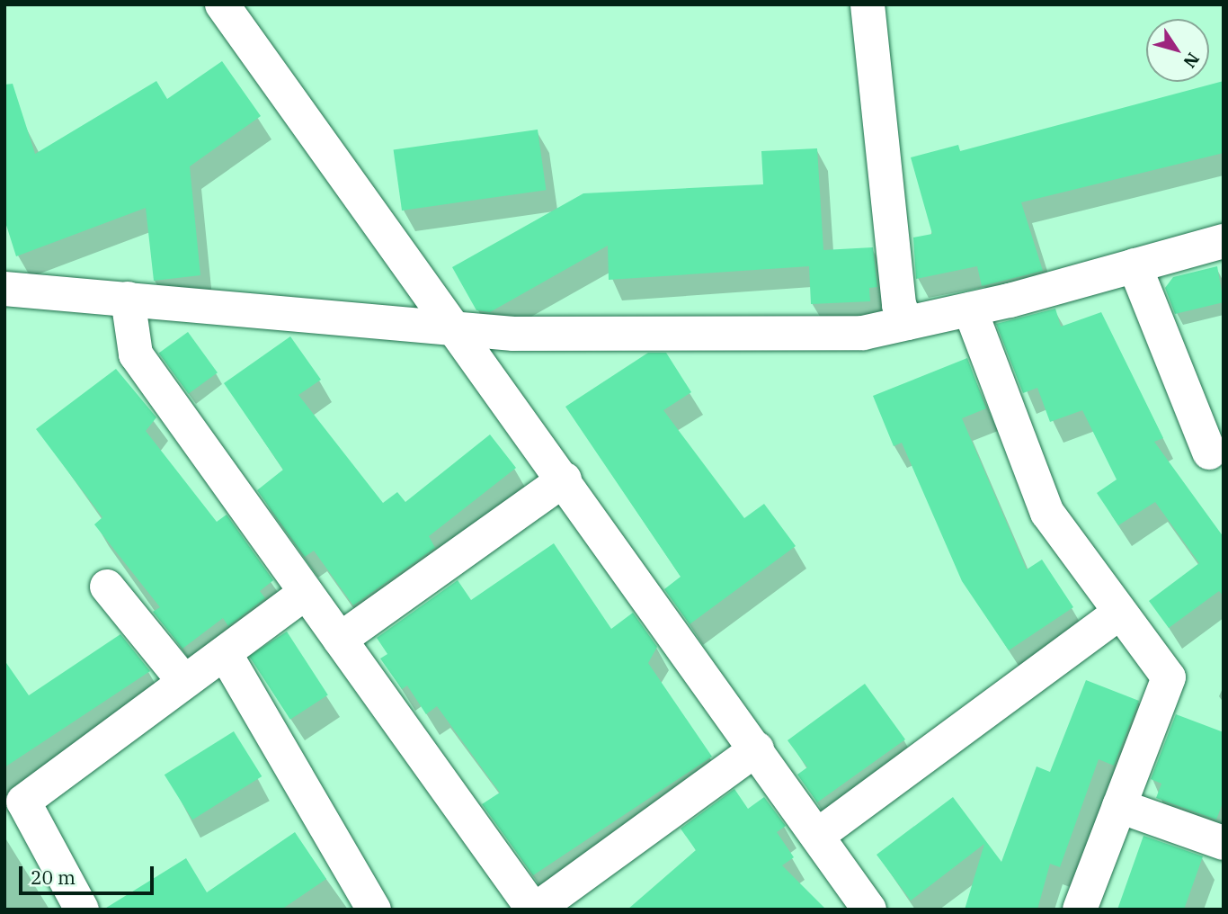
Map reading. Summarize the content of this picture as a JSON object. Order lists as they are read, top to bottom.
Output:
{
  "scale_bar": "20 m",
  "north": "bottom right"
}
